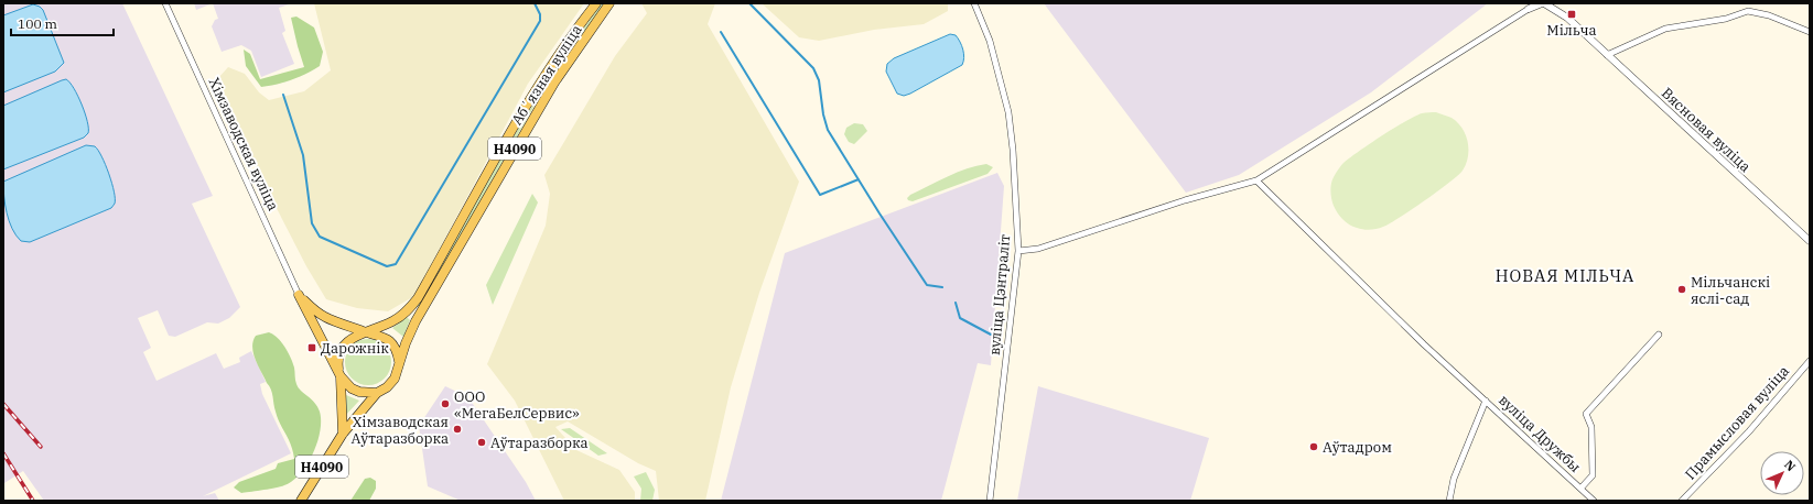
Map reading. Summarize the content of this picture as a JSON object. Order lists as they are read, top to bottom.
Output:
{
  "streets": {
    "main road": ["Абʼязная вуліца", "Н4090"],
    "street": [
      "Вясновая вуліца",
      "Хімзаводская вуліца",
      "вуліца Цэнтраліт",
      "Прамысловая вуліца",
      "вуліца Дружбы"
    ]
  },
  "crossings": [
    ["Абʼязная вуліца", "Н4090"]
  ],
  "districts": ["НОВАЯ МІЛЬЧА"],
  "places": {
    "transit": ["Мільча", "Дарожнік"],
    "other": [
      "Мільчанскі яслі-сад",
      "ООО «МегаБелСервис»",
      "Хімзаводская Аўтаразборка",
      "Аўтаразборка",
      "Аўтадром"
    ]
  },
  "scale_bar": "100 m",
  "north": "top right"
}
